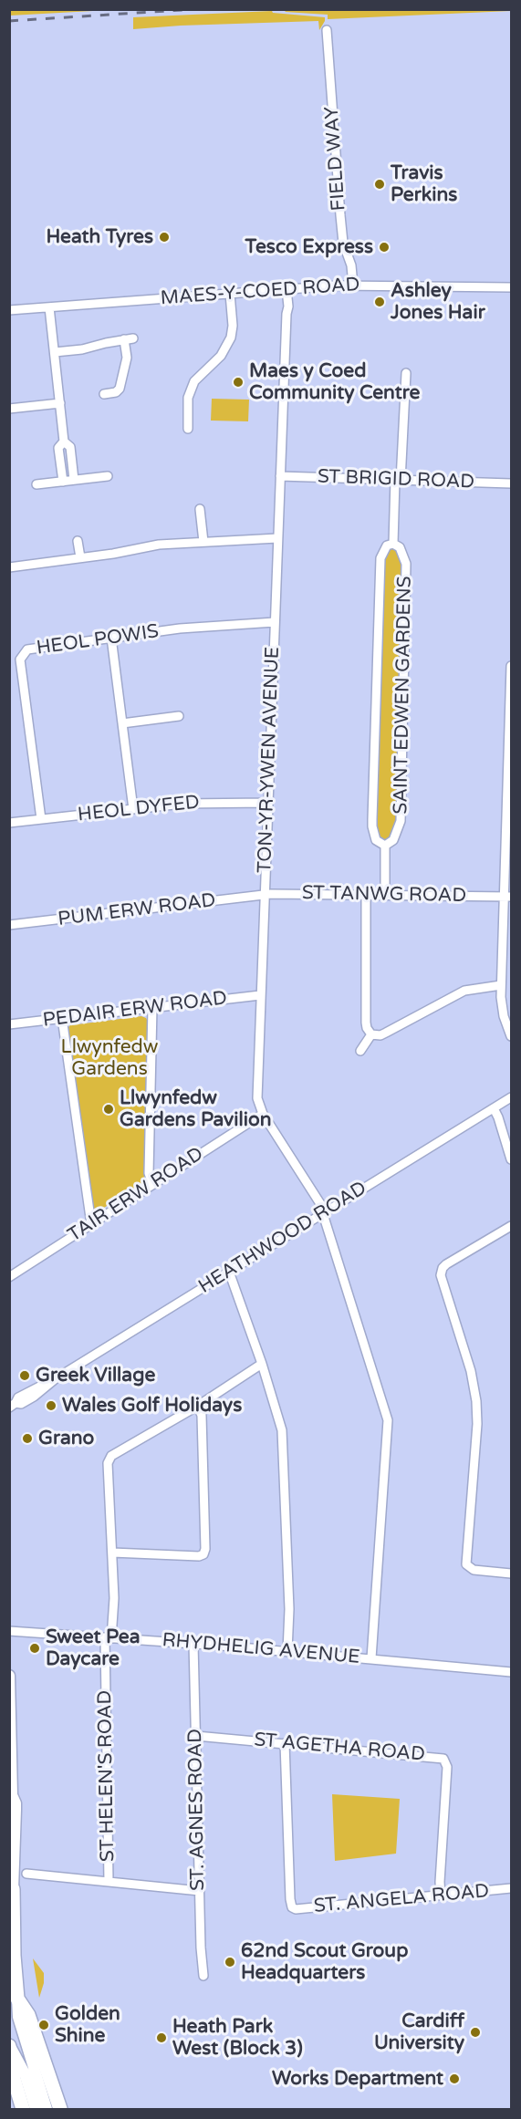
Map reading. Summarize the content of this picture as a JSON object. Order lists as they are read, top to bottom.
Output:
{
  "streets": {
    "street": [
      "FIELD WAY",
      "MAES-Y-COED ROAD",
      "ST BRIGID ROAD",
      "HEOL POWIS",
      "SAINT EDWEN GARDENS",
      "TON-YR-YWEN AVENUE",
      "HEOL DYFED",
      "ST TANWG ROAD",
      "PUM ERW ROAD",
      "PEDAIR ERW ROAD",
      "TAIR ERW ROAD",
      "HEATHWOOD ROAD",
      "RHYDHELIG AVENUE",
      "ST AGETHA ROAD",
      "ST HELEN'S ROAD",
      "ST. AGNES ROAD",
      "ST. ANGELA ROAD"
    ]
  },
  "crossings": [
    ["FIELD WAY", "MAES-Y-COED ROAD"],
    ["MAES-Y-COED ROAD", "TON-YR-YWEN AVENUE"],
    ["ST BRIGID ROAD", "SAINT EDWEN GARDENS"],
    ["ST BRIGID ROAD", "TON-YR-YWEN AVENUE"],
    ["HEOL POWIS", "TON-YR-YWEN AVENUE"],
    ["HEOL POWIS", "HEOL DYFED"],
    ["TON-YR-YWEN AVENUE", "HEOL DYFED"],
    ["TON-YR-YWEN AVENUE", "ST TANWG ROAD"],
    ["TON-YR-YWEN AVENUE", "PUM ERW ROAD"],
    ["TON-YR-YWEN AVENUE", "PEDAIR ERW ROAD"],
    ["TON-YR-YWEN AVENUE", "TAIR ERW ROAD"],
    ["TON-YR-YWEN AVENUE", "HEATHWOOD ROAD"],
    ["TON-YR-YWEN AVENUE", "RHYDHELIG AVENUE"],
    ["ST TANWG ROAD", "PUM ERW ROAD"],
    ["RHYDHELIG AVENUE", "ST HELEN'S ROAD"],
    ["RHYDHELIG AVENUE", "ST. AGNES ROAD"],
    ["ST AGETHA ROAD", "ST. AGNES ROAD"],
    ["ST AGETHA ROAD", "ST. ANGELA ROAD"]
  ],
  "parks": ["Llwynfedw Gardens"],
  "places": [
    "Travis Perkins",
    "Heath Tyres",
    "Tesco Express",
    "Ashley Jones Hair",
    "Maes y Coed Community Centre",
    "Llwynfedw Gardens Pavilion",
    "Greek Village",
    "Wales Golf Holidays",
    "Grano",
    "Sweet Pea Daycare",
    "62nd Scout Group Headquarters",
    "Golden Shine",
    "Cardiff University",
    "Heath Park West (Block 3)",
    "Works Department"
  ]
}
